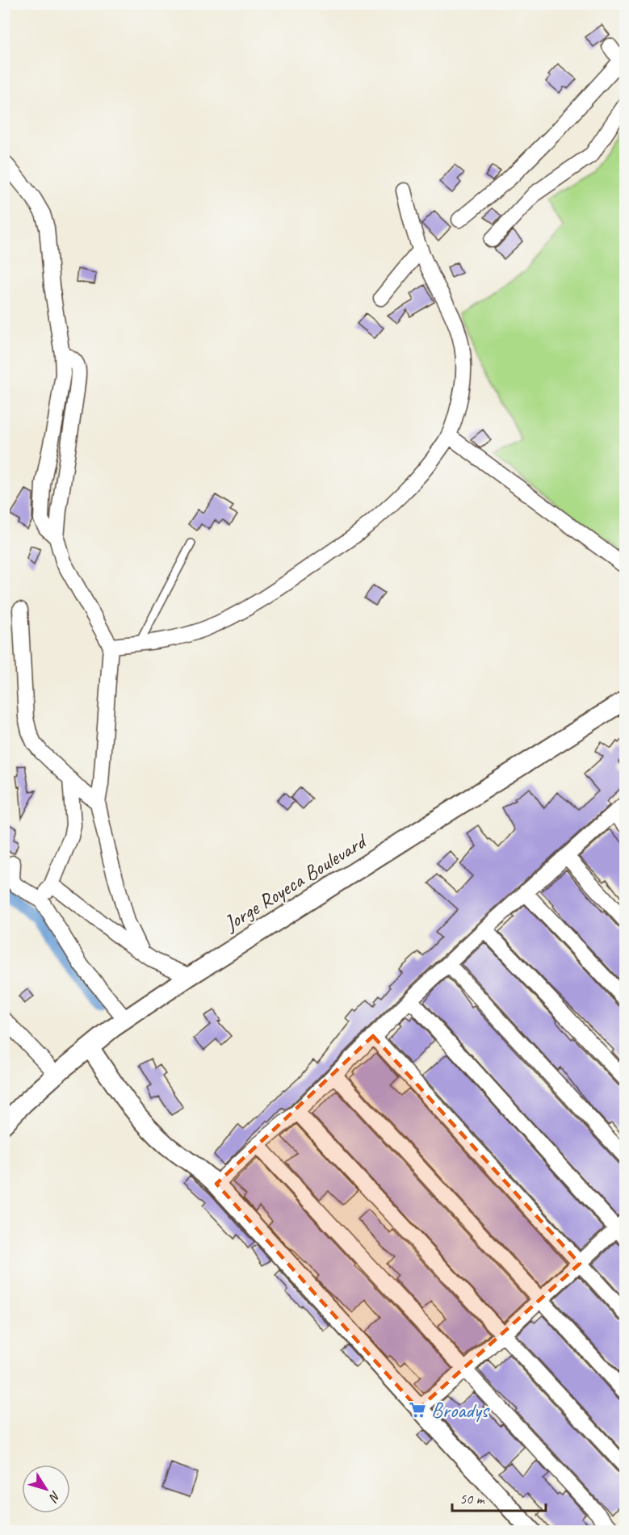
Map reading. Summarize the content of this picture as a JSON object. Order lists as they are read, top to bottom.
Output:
{
  "streets": {
    "street": ["Jorge Royeca Boulevard"]
  },
  "places": {
    "supermarket": ["Broadys"]
  },
  "scale_bar": "50 m",
  "north": "bottom right"
}
